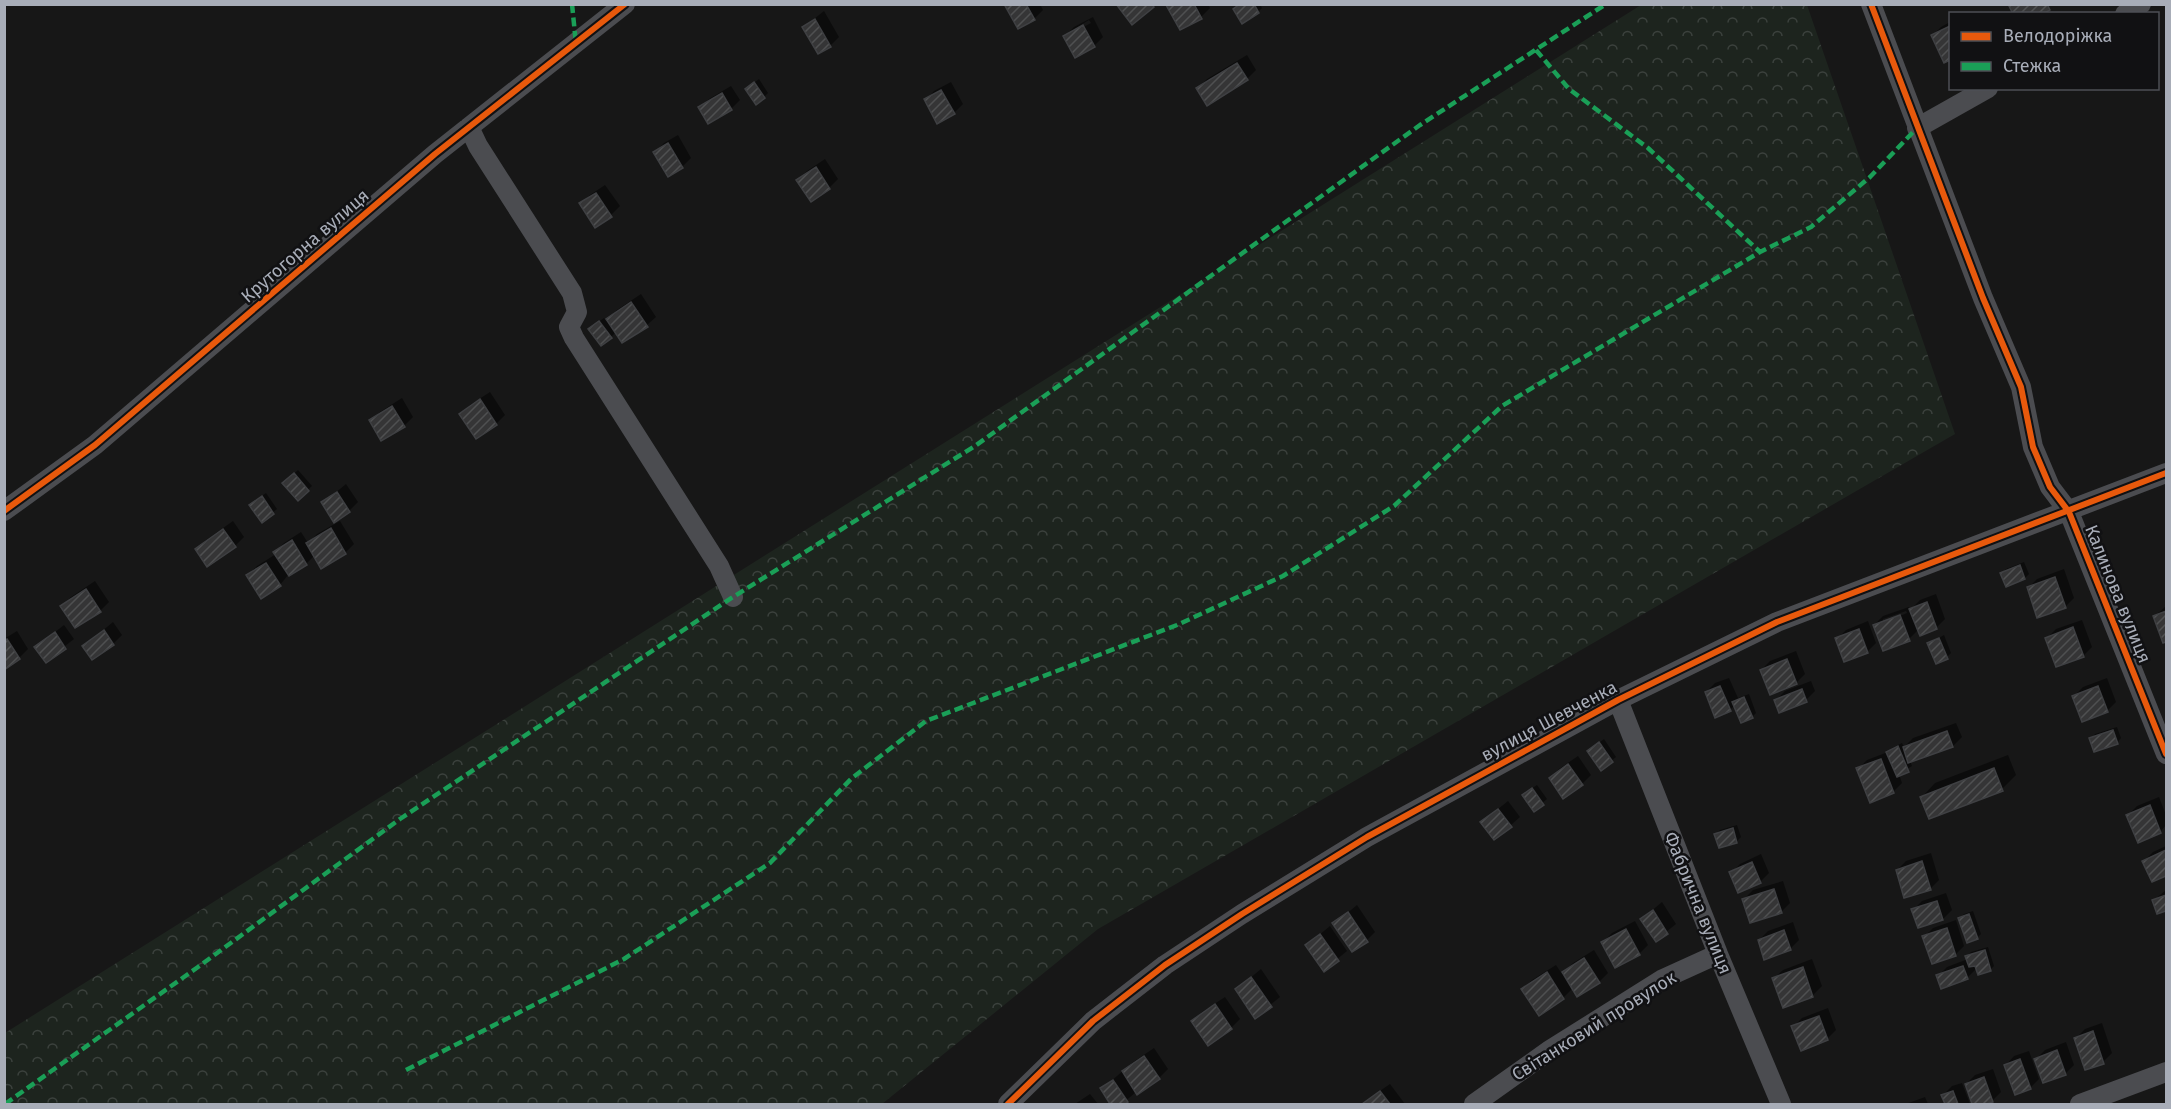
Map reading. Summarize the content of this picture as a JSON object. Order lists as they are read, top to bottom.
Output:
{
  "streets": {
    "street": [
      "Крутогорна вулиця",
      "Калинова вулиця",
      "вулиця Шевченка",
      "Фабрична вулиця",
      "Світанковий провулок"
    ]
  },
  "crossings": [
    ["Калинова вулиця", "вулиця Шевченка"],
    ["вулиця Шевченка", "Фабрична вулиця"],
    ["Фабрична вулиця", "Світанковий провулок"]
  ],
  "legend": ["Велодоріжка", "Стежка"]
}
